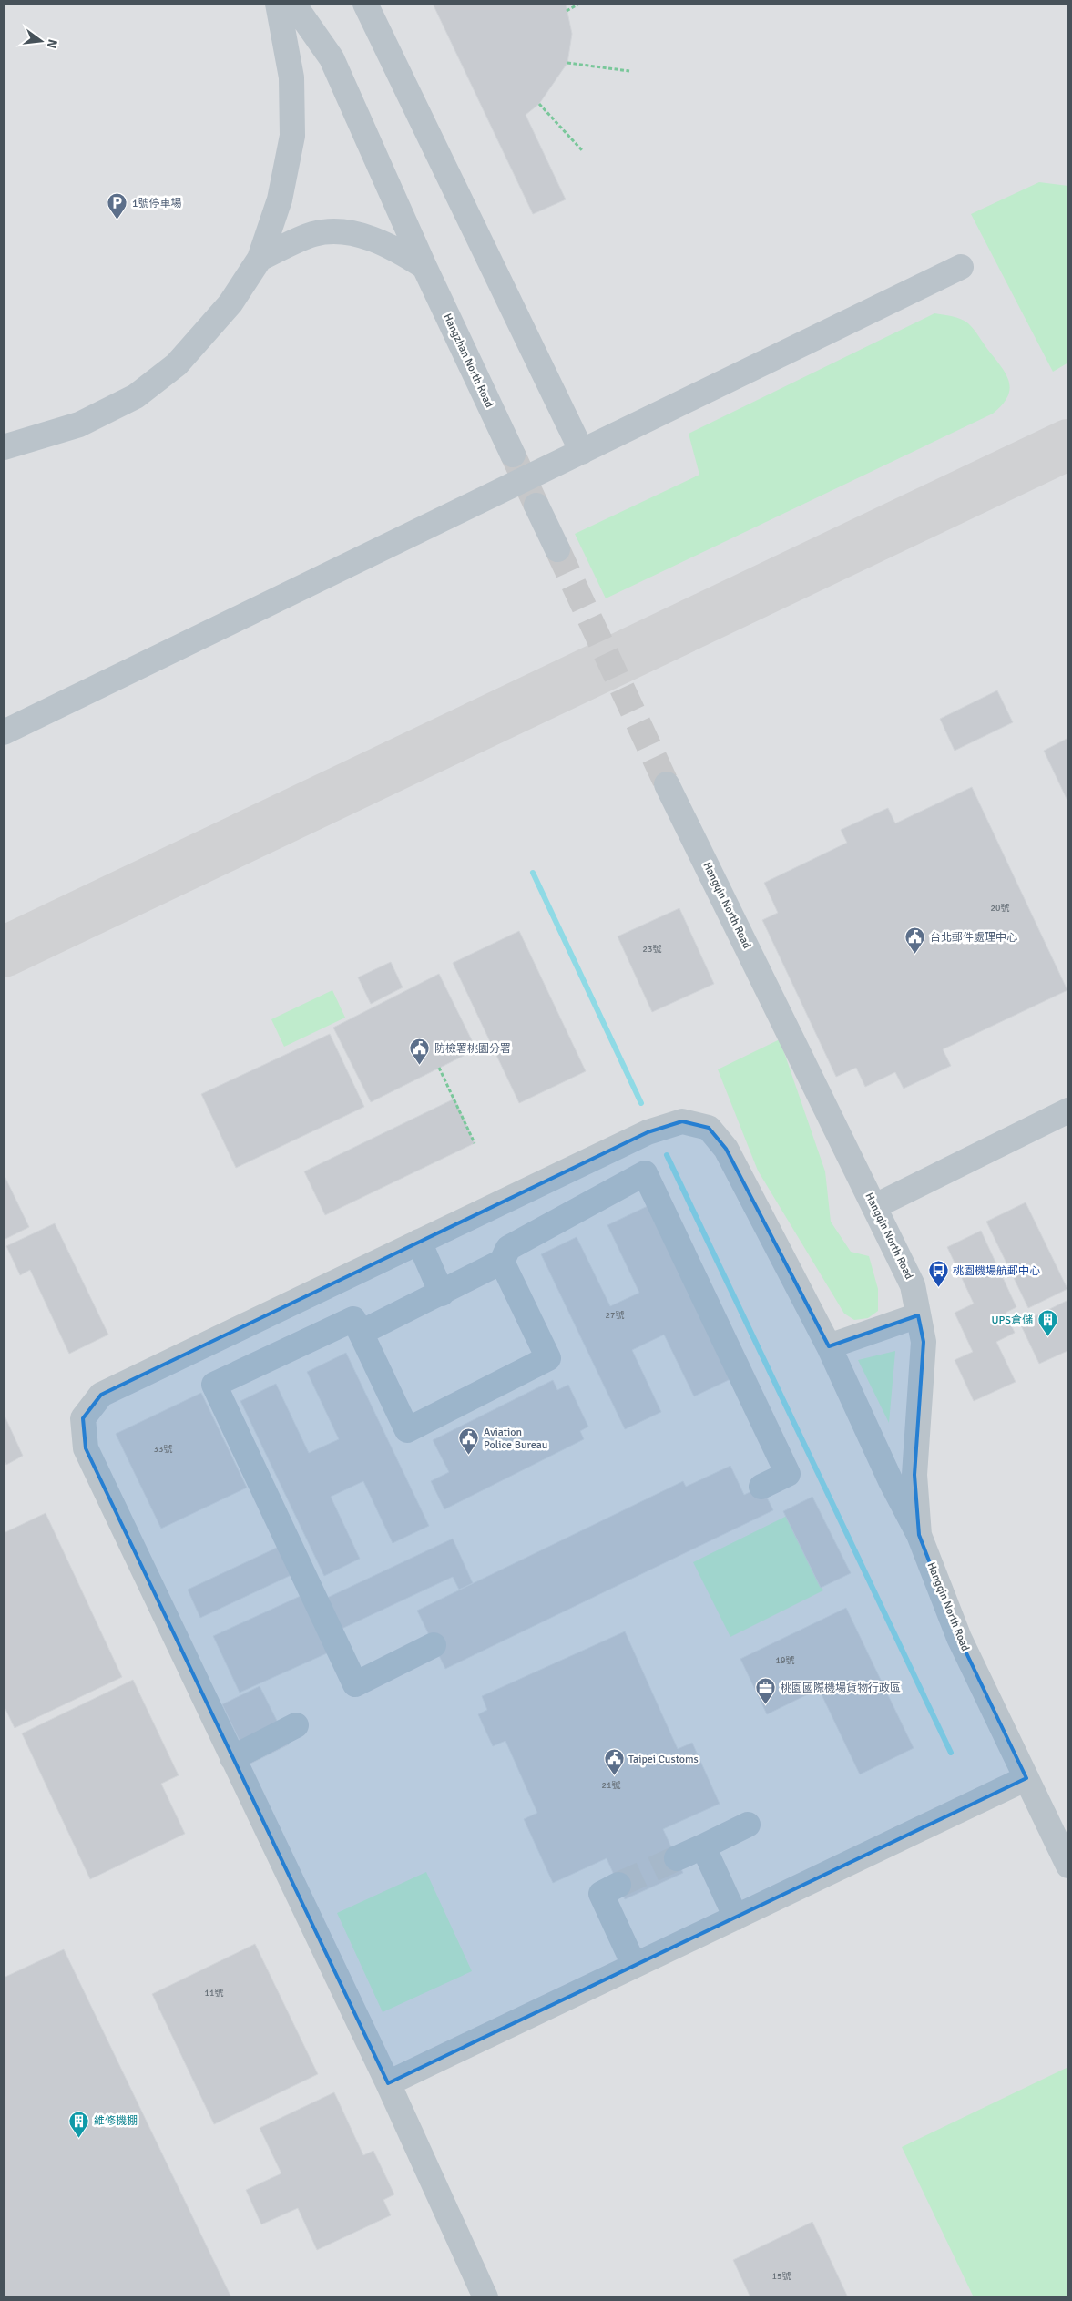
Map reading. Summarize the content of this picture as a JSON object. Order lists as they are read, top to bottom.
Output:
{
  "streets": {
    "street": ["Hangzhan North Road", "Hangqin North Road"]
  },
  "places": {
    "parking": ["1號停車場"],
    "public building": [
      "台北郵件處理中心",
      "防檢署桃園分署",
      "Aviation Police Bureau",
      "Taipei Customs"
    ],
    "bus stop": ["桃園機場航郵中心"],
    "building": ["UPS倉儲", "維修機棚"],
    "office": ["桃園國際機場貨物行政區"]
  },
  "house_numbers": [
    "20號",
    "23號",
    "27號",
    "33號",
    "19號",
    "21號",
    "11號",
    "15號"
  ],
  "north": "right"
}
